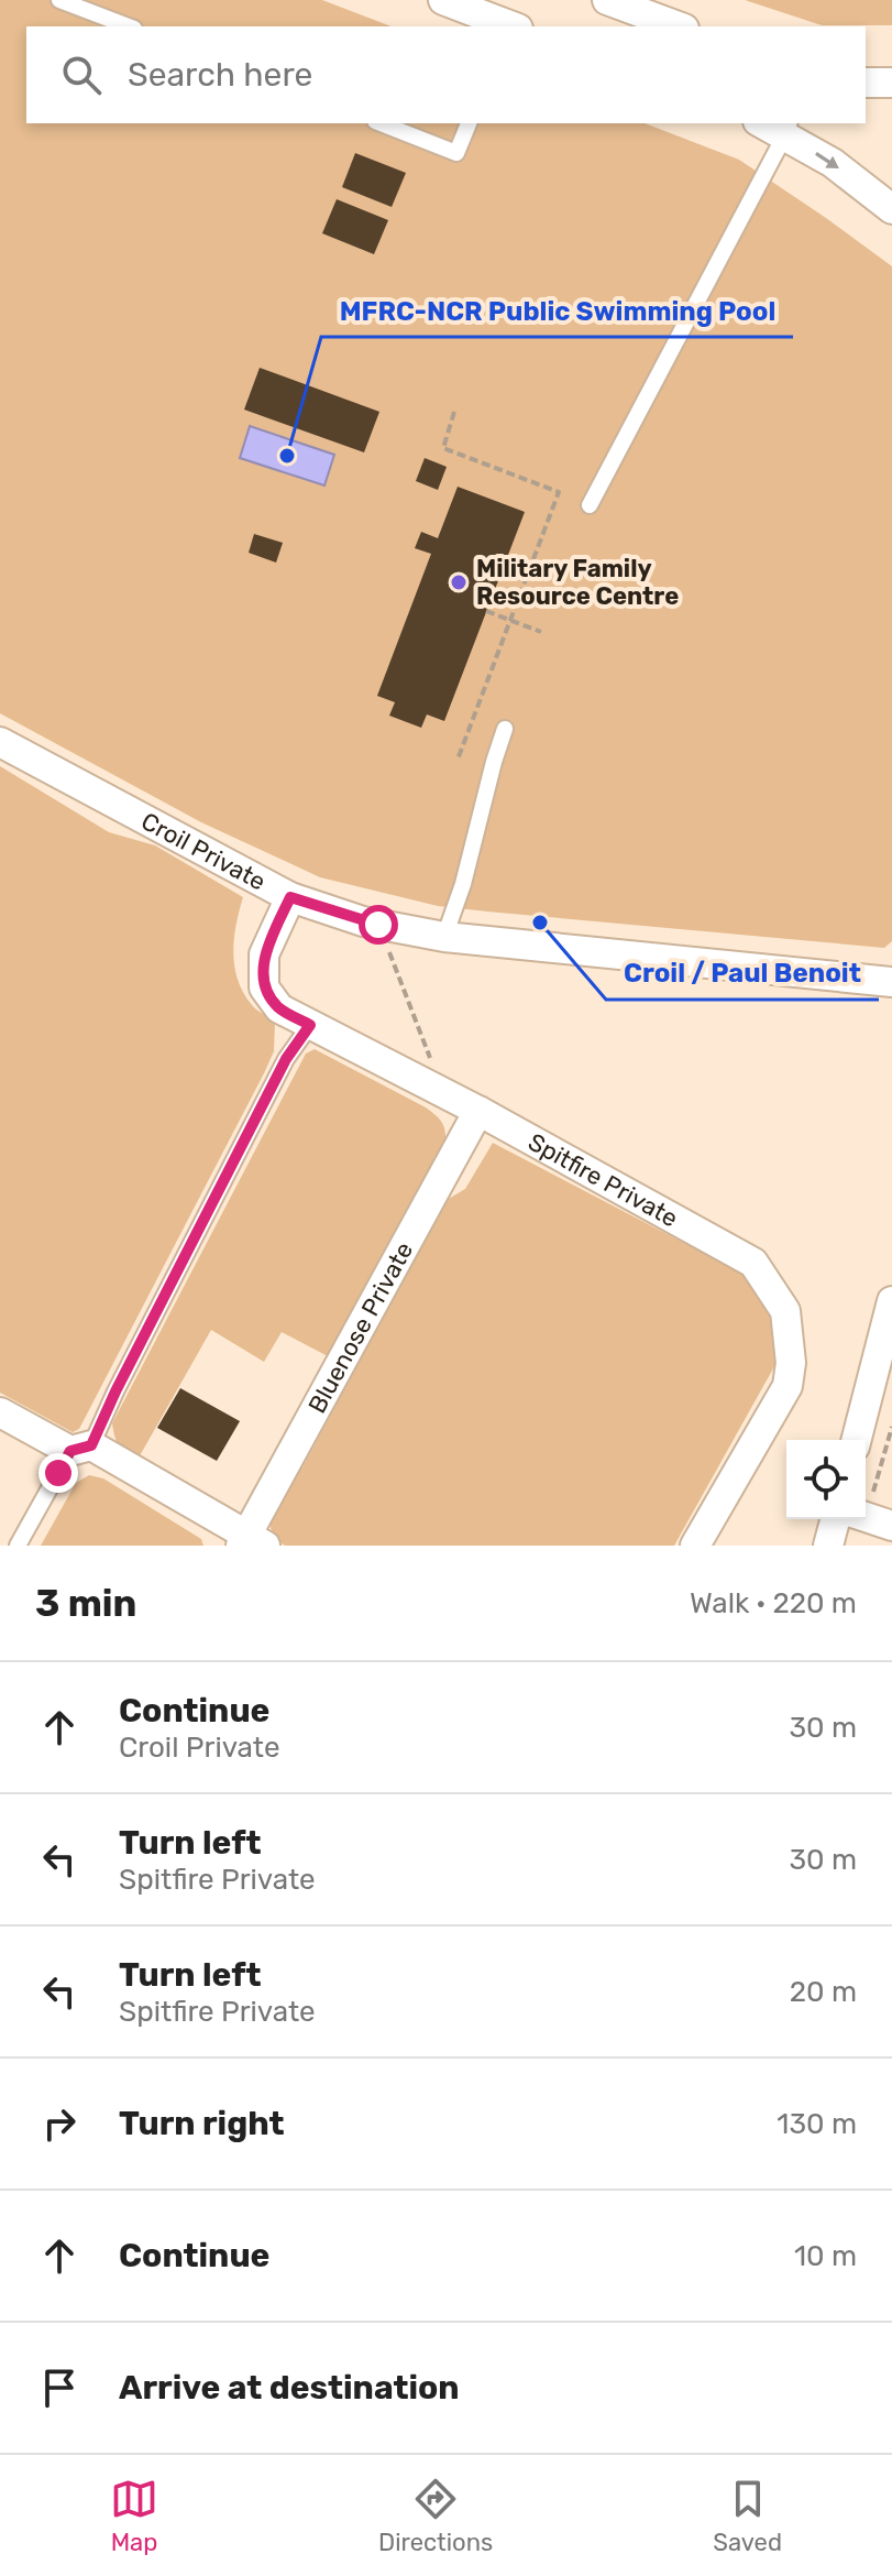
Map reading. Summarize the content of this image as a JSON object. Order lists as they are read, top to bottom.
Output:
{
  "streets": {
    "street": ["Croil Private", "Spitfire Private", "Bluenose Private"]
  },
  "crossings": [
    ["Croil Private", "Spitfire Private"],
    ["Spitfire Private", "Bluenose Private"]
  ],
  "places": ["MFRC-NCR Public Swimming Pool", "Military Family Resource Centre", "Croil / Paul Benoit"],
  "page": {
    "search": "Search here",
    "heading": ["3 min", "Walk · 220 m"],
    "list": [
      ["Continue", "Croil Private", "30 m"],
      ["Turn left", "Spitfire Private", "30 m"],
      ["Turn left", "Spitfire Private", "20 m"],
      ["Turn right", "130 m"],
      ["Continue", "10 m"],
      "Arrive at destination"
    ],
    "nav": ["Map", "Directions", "Saved"]
  }
}
